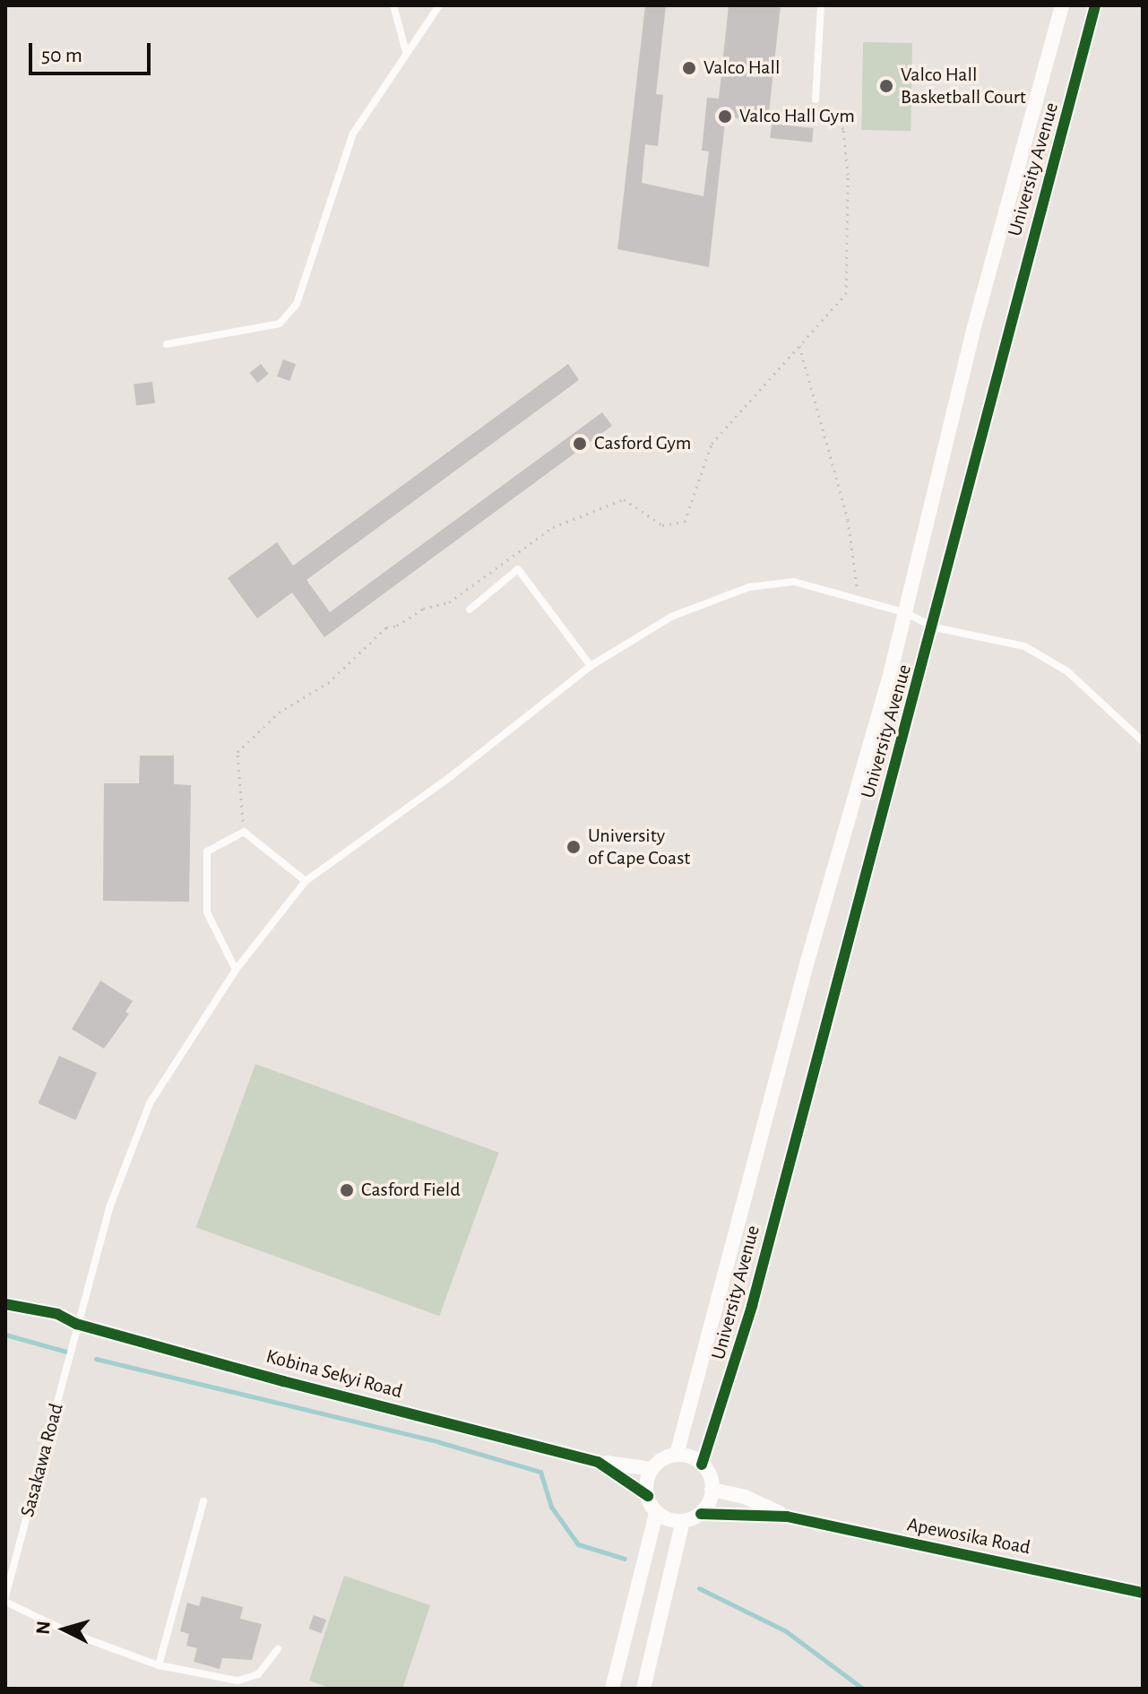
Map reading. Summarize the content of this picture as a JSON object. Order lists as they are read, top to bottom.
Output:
{
  "streets": {
    "street": ["University Avenue", "Kobina Sekyi Road", "Apewosika Road"],
    "lane": ["Sasakawa Road"]
  },
  "crossings": [
    ["University Avenue", "Kobina Sekyi Road"],
    ["University Avenue", "Sasakawa Road"],
    ["Kobina Sekyi Road", "Sasakawa Road"]
  ],
  "places": [
    "Valco Hall",
    "Valco Hall Basketball Court",
    "Valco Hall Gym",
    "Casford Gym",
    "University of Cape Coast",
    "Casford Field"
  ],
  "scale_bar": "50 m",
  "north": "left"
}
